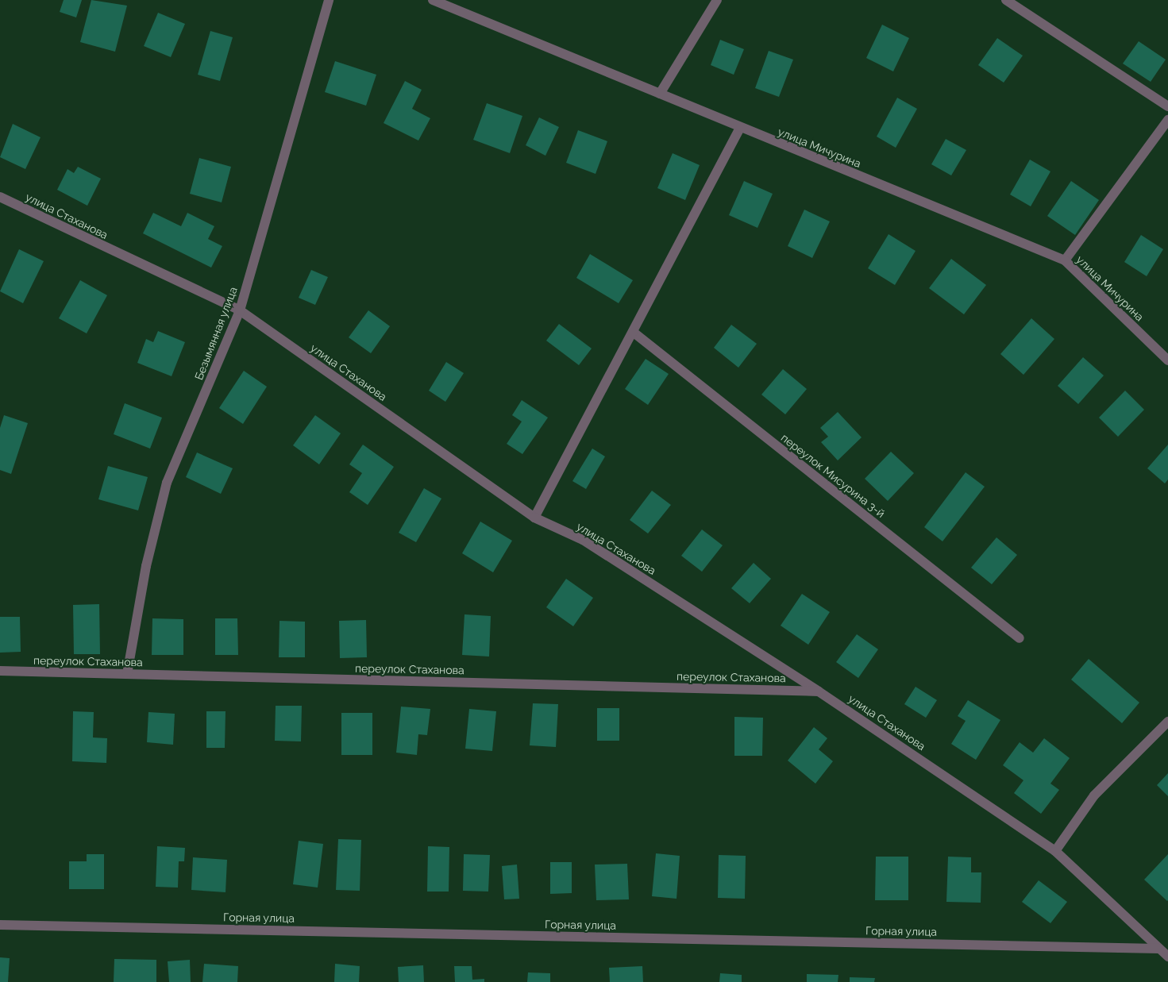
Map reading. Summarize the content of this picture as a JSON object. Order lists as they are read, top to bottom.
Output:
{
  "streets": {
    "street": [
      "улица Мичурина",
      "улица Стаханова",
      "Безымянная улица",
      "переулок Мисурина 3-й",
      "переулок Стаханова",
      "Горная улица"
    ]
  },
  "crossings": [
    ["улица Стаханова", "Безымянная улица"],
    ["улица Стаханова", "переулок Стаханова"],
    ["улица Стаханова", "Горная улица"],
    ["Безымянная улица", "переулок Стаханова"]
  ]
}
